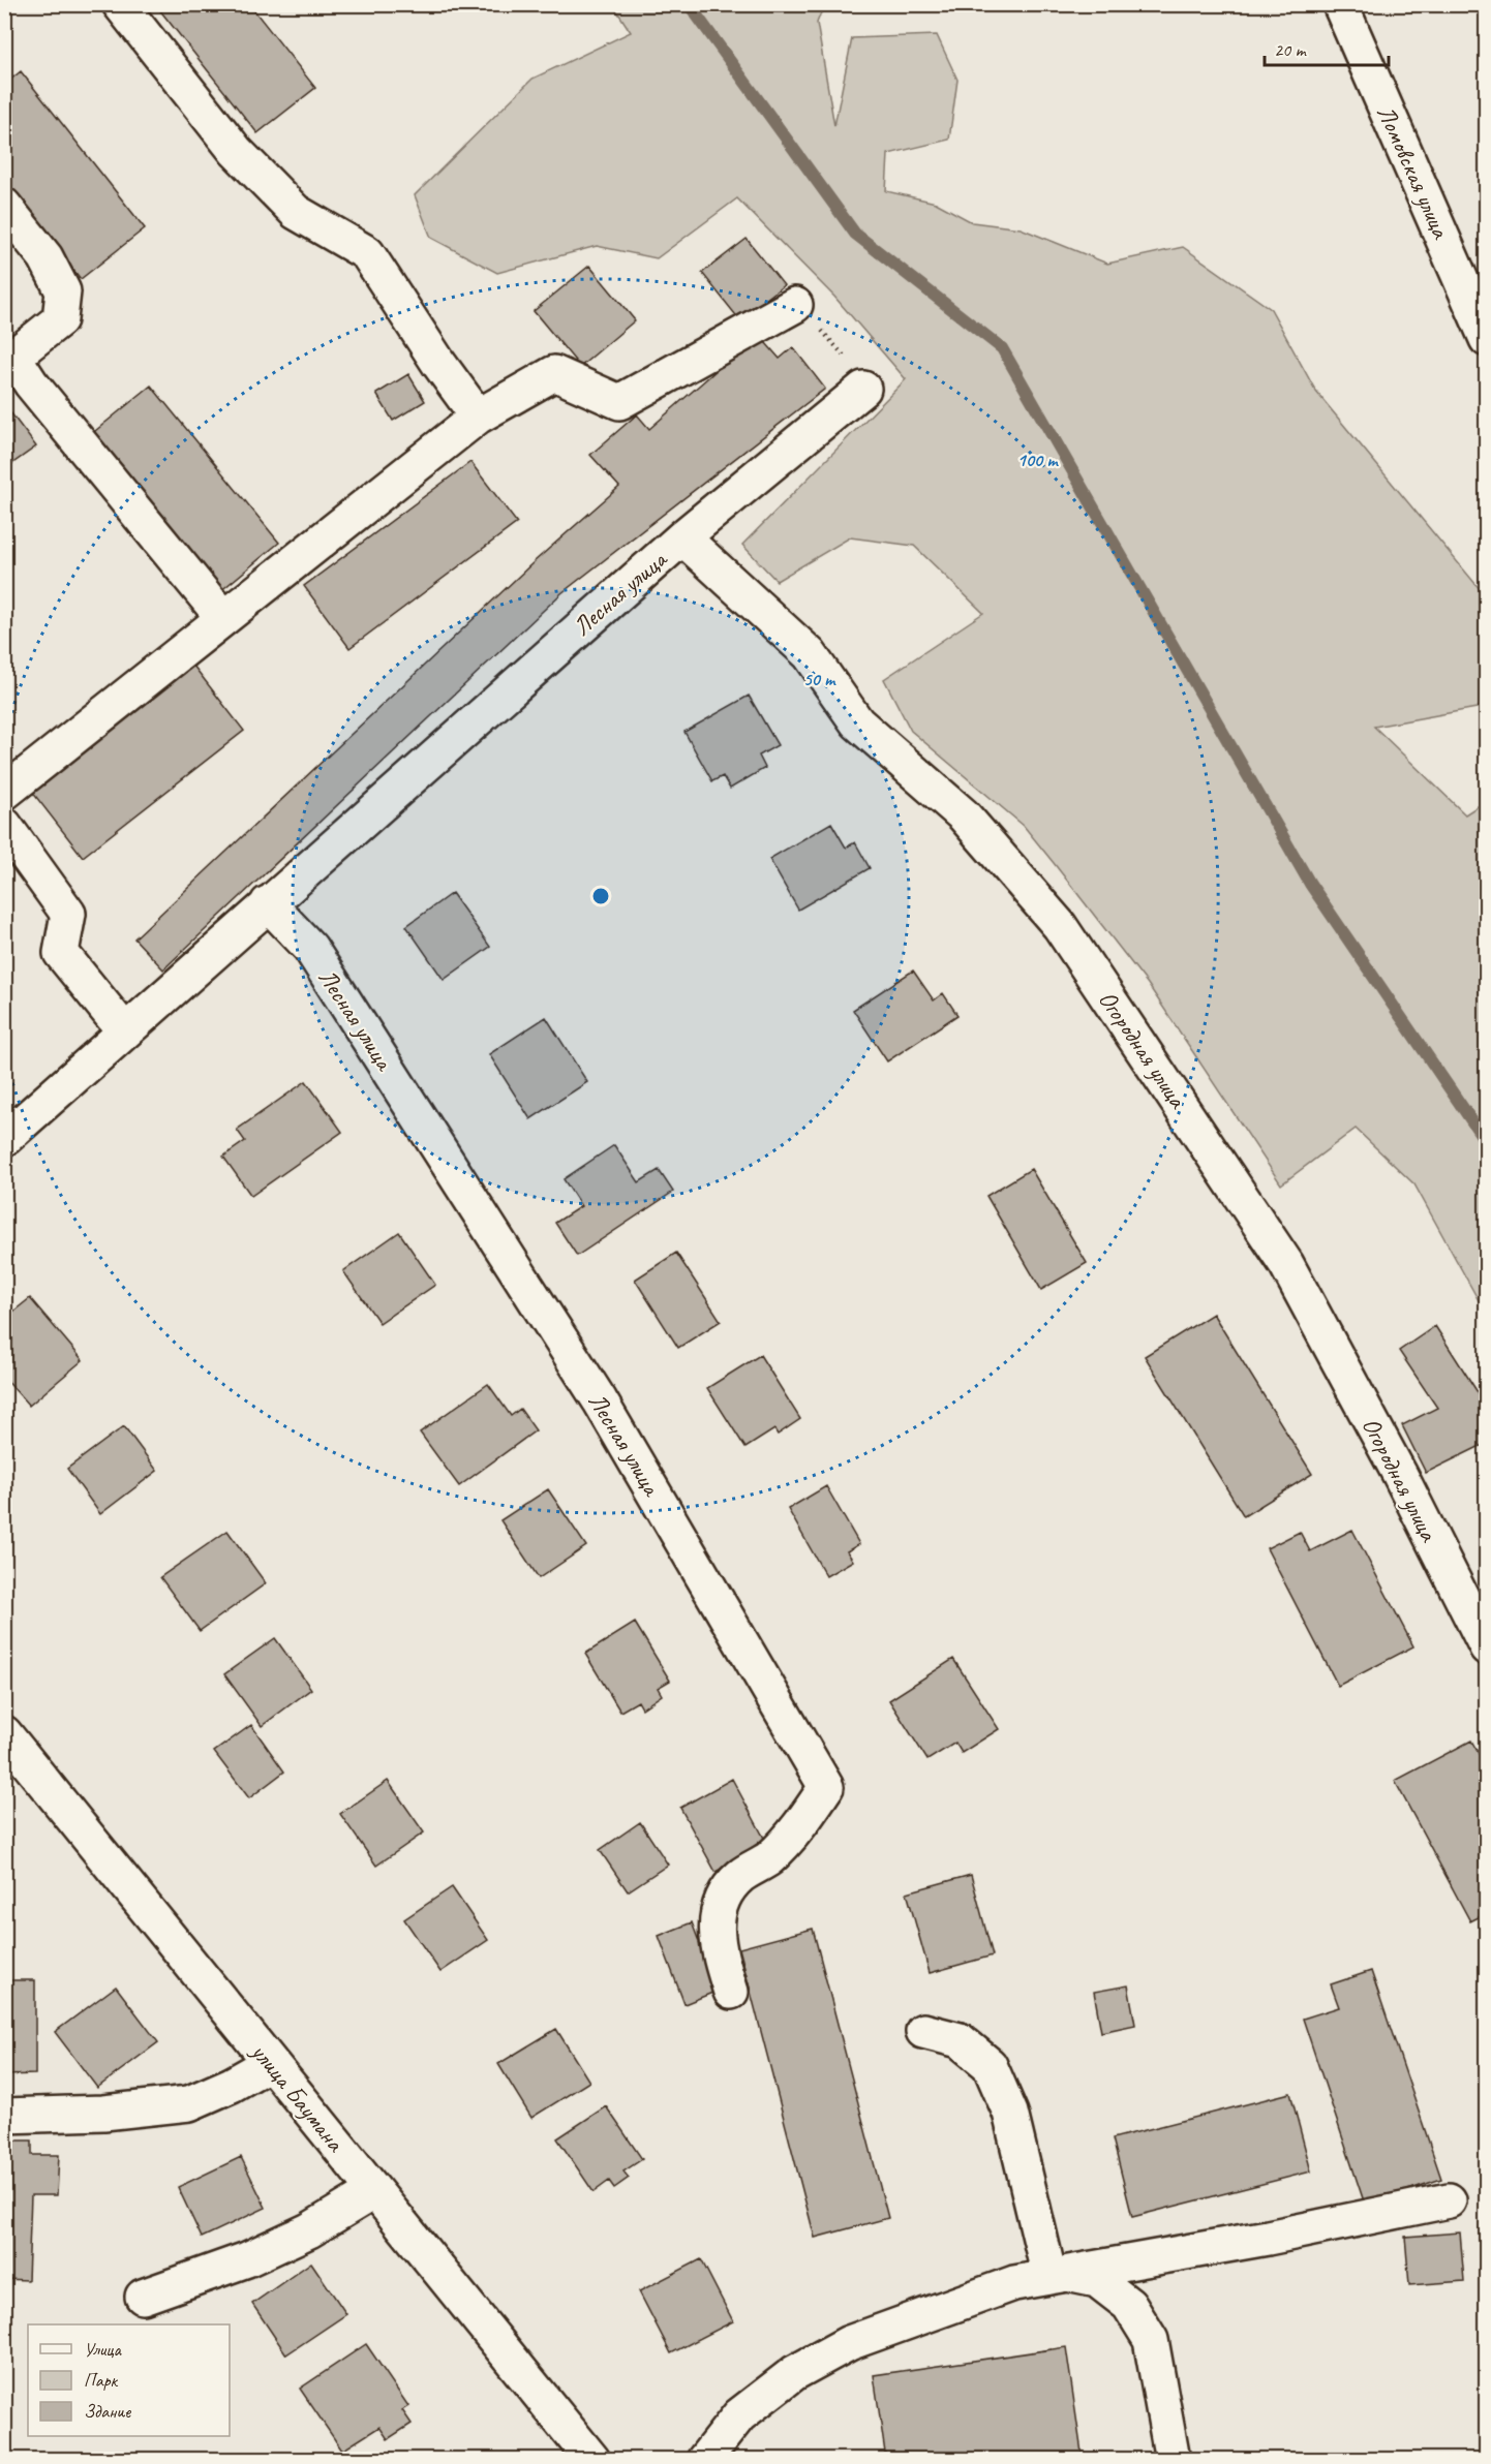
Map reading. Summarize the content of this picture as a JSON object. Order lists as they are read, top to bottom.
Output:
{
  "streets": {
    "street": [
      "Ломовская улица",
      "Лесная улица",
      "Огородная улица",
      "улица Баумана"
    ]
  },
  "crossings": [
    ["Лесная улица", "Огородная улица"]
  ],
  "legend": ["Улица", "Парк", "Здание"],
  "scale_bar": "20 m",
  "rings": ["100 m", "50 m"]
}
